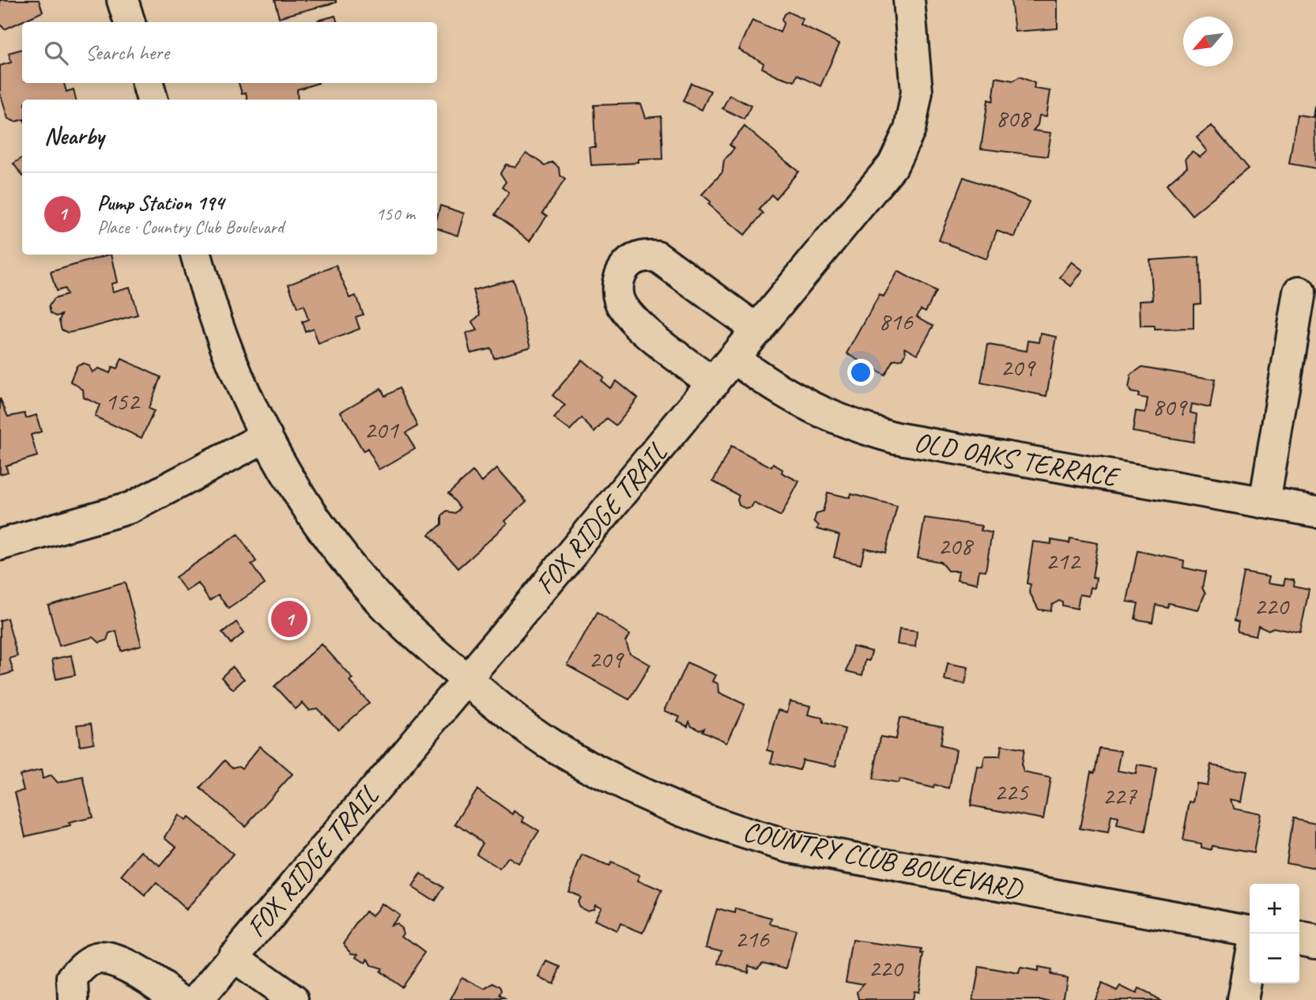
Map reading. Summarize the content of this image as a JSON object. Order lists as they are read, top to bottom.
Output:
{
  "streets": {
    "street": ["OLD OAKS TERRACE", "FOX RIDGE TRAIL", "COUNTRY CLUB BOULEVARD"]
  },
  "crossings": [
    ["OLD OAKS TERRACE", "FOX RIDGE TRAIL"],
    ["FOX RIDGE TRAIL", "COUNTRY CLUB BOULEVARD"]
  ],
  "house_numbers": [
    "808",
    "816",
    "209",
    "152",
    "809",
    "201",
    "208",
    "212",
    "220",
    "209",
    "225",
    "227",
    "216",
    "220"
  ],
  "north": "bottom left",
  "page": {
    "search": "Search here",
    "heading": "Nearby",
    "list": [
      {
        "mark": "1",
        "name": "Pump Station 194",
        "note": "Place · Country Club Boulevard",
        "value": "150 m"
      }
    ],
    "pins": "1",
    "map_buttons": ["+", "−"]
  }
}
